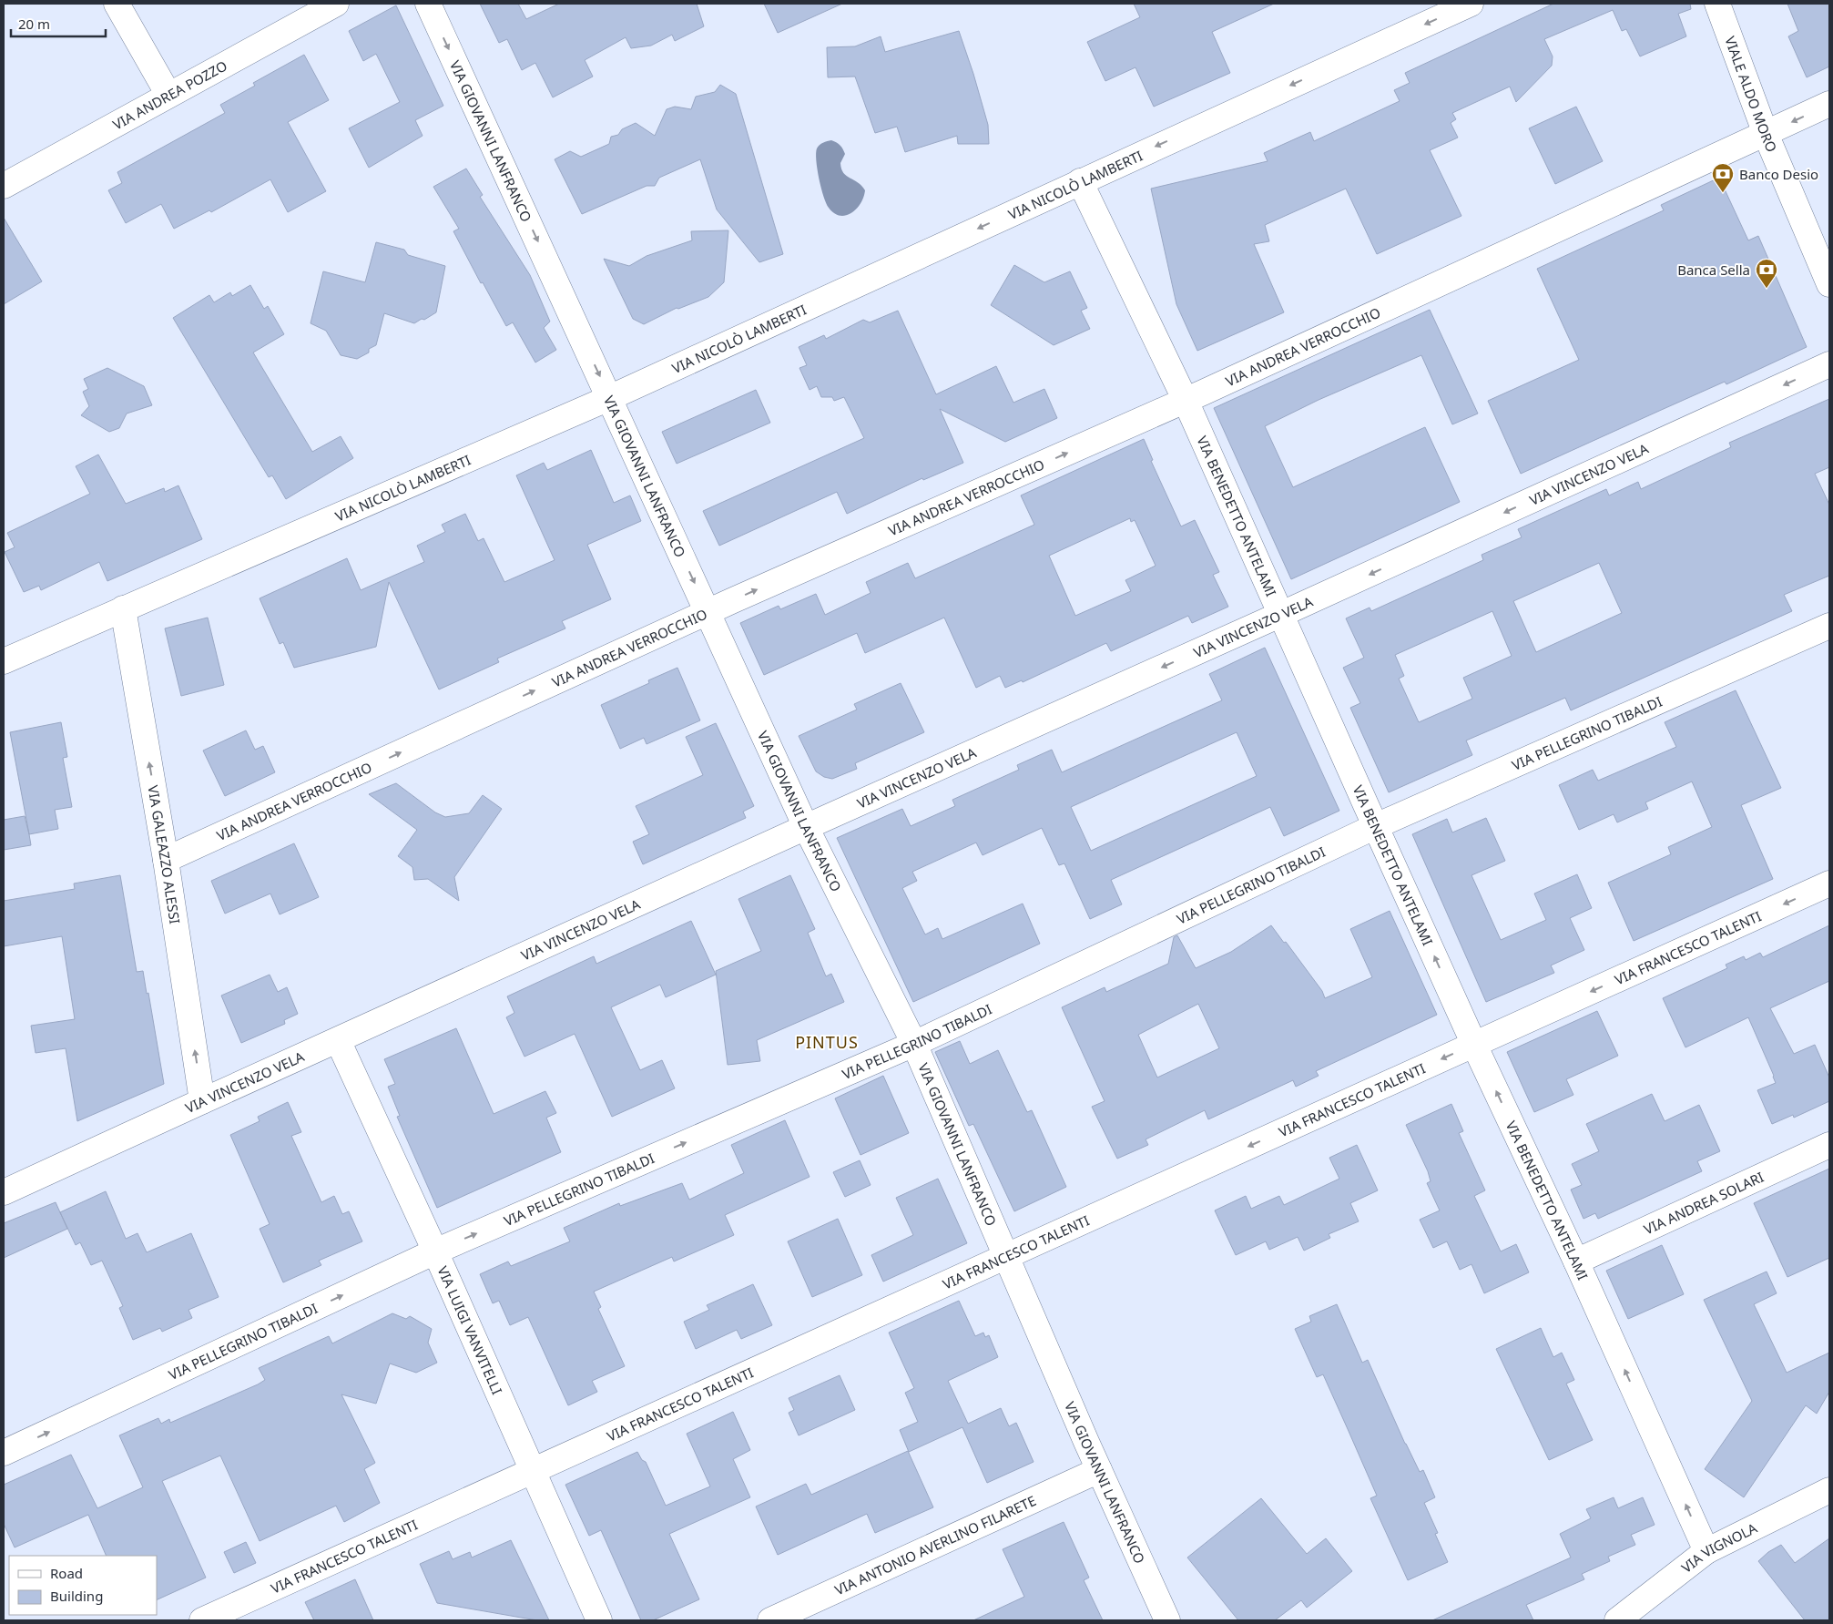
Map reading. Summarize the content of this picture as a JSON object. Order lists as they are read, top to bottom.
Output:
{
  "streets": {
    "street": [
      "VIALE ALDO MORO",
      "VIA ANDREA POZZO",
      "VIA GIOVANNI LANFRANCO",
      "VIA NICOLÒ LAMBERTI",
      "VIA ANDREA VERROCCHIO",
      "VIA VINCENZO VELA",
      "VIA BENEDETTO ANTELAMI",
      "VIA PELLEGRINO TIBALDI",
      "VIA GALEAZZO ALESSI",
      "VIA FRANCESCO TALENTI",
      "VIA ANDREA SOLARI",
      "VIA LUIGI VANVITELLI",
      "VIA ANTONIO AVERLINO FILARETE",
      "VIA VIGNOLA"
    ]
  },
  "crossings": [
    ["VIALE ALDO MORO", "VIA ANDREA VERROCCHIO"],
    ["VIA GIOVANNI LANFRANCO", "VIA NICOLÒ LAMBERTI"],
    ["VIA GIOVANNI LANFRANCO", "VIA ANDREA VERROCCHIO"],
    ["VIA GIOVANNI LANFRANCO", "VIA VINCENZO VELA"],
    ["VIA GIOVANNI LANFRANCO", "VIA PELLEGRINO TIBALDI"],
    ["VIA GIOVANNI LANFRANCO", "VIA FRANCESCO TALENTI"],
    ["VIA GIOVANNI LANFRANCO", "VIA ANTONIO AVERLINO FILARETE"],
    ["VIA NICOLÒ LAMBERTI", "VIA BENEDETTO ANTELAMI"],
    ["VIA NICOLÒ LAMBERTI", "VIA GALEAZZO ALESSI"],
    ["VIA ANDREA VERROCCHIO", "VIA BENEDETTO ANTELAMI"],
    ["VIA ANDREA VERROCCHIO", "VIA GALEAZZO ALESSI"],
    ["VIA VINCENZO VELA", "VIA BENEDETTO ANTELAMI"],
    ["VIA VINCENZO VELA", "VIA GALEAZZO ALESSI"],
    ["VIA VINCENZO VELA", "VIA LUIGI VANVITELLI"],
    ["VIA BENEDETTO ANTELAMI", "VIA PELLEGRINO TIBALDI"],
    ["VIA BENEDETTO ANTELAMI", "VIA FRANCESCO TALENTI"],
    ["VIA BENEDETTO ANTELAMI", "VIA ANDREA SOLARI"],
    ["VIA BENEDETTO ANTELAMI", "VIA VIGNOLA"],
    ["VIA PELLEGRINO TIBALDI", "VIA LUIGI VANVITELLI"],
    ["VIA FRANCESCO TALENTI", "VIA LUIGI VANVITELLI"]
  ],
  "one_way": [
    "VIA GIOVANNI LANFRANCO",
    "VIA NICOLÒ LAMBERTI",
    "VIA ANDREA VERROCCHIO",
    "VIA VINCENZO VELA",
    "VIA BENEDETTO ANTELAMI",
    "VIA PELLEGRINO TIBALDI",
    "VIA GALEAZZO ALESSI",
    "VIA FRANCESCO TALENTI"
  ],
  "districts": ["PINTUS"],
  "places": {
    "bank": ["Banco Desio", "Banca Sella"]
  },
  "legend": ["Road", "Building"],
  "scale_bar": "20 m"
}
